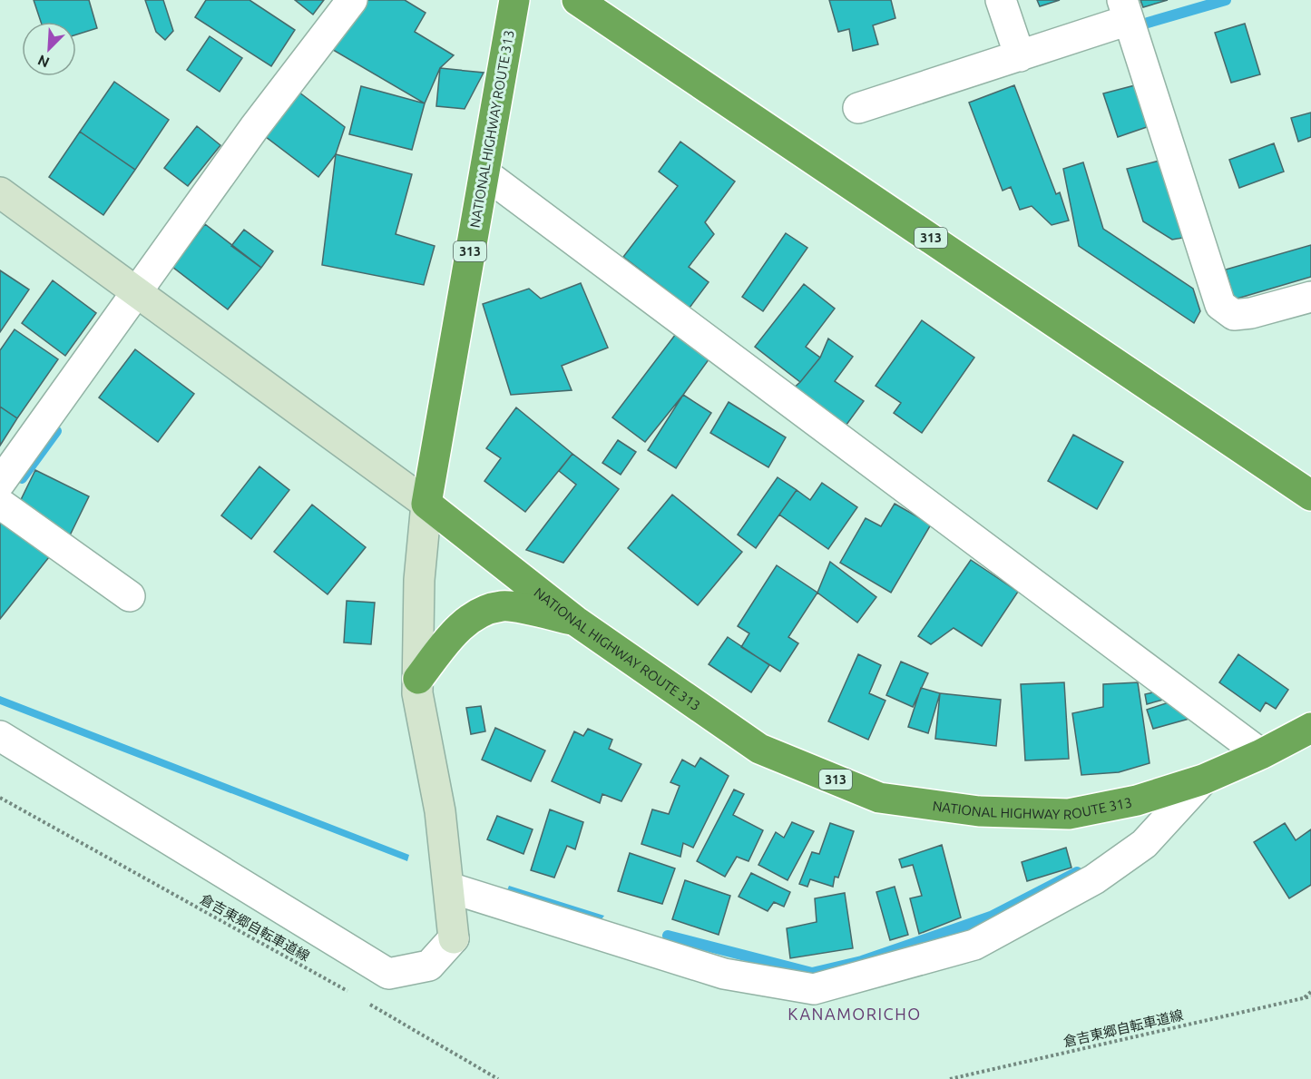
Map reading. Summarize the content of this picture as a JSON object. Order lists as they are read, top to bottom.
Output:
{
  "streets": {
    "highway": ["NATIONAL HIGHWAY ROUTE 313", "313"],
    "path": ["倉吉東郷自転車道線"]
  },
  "districts": ["KANAMORICHO"],
  "north": "bottom left"
}
